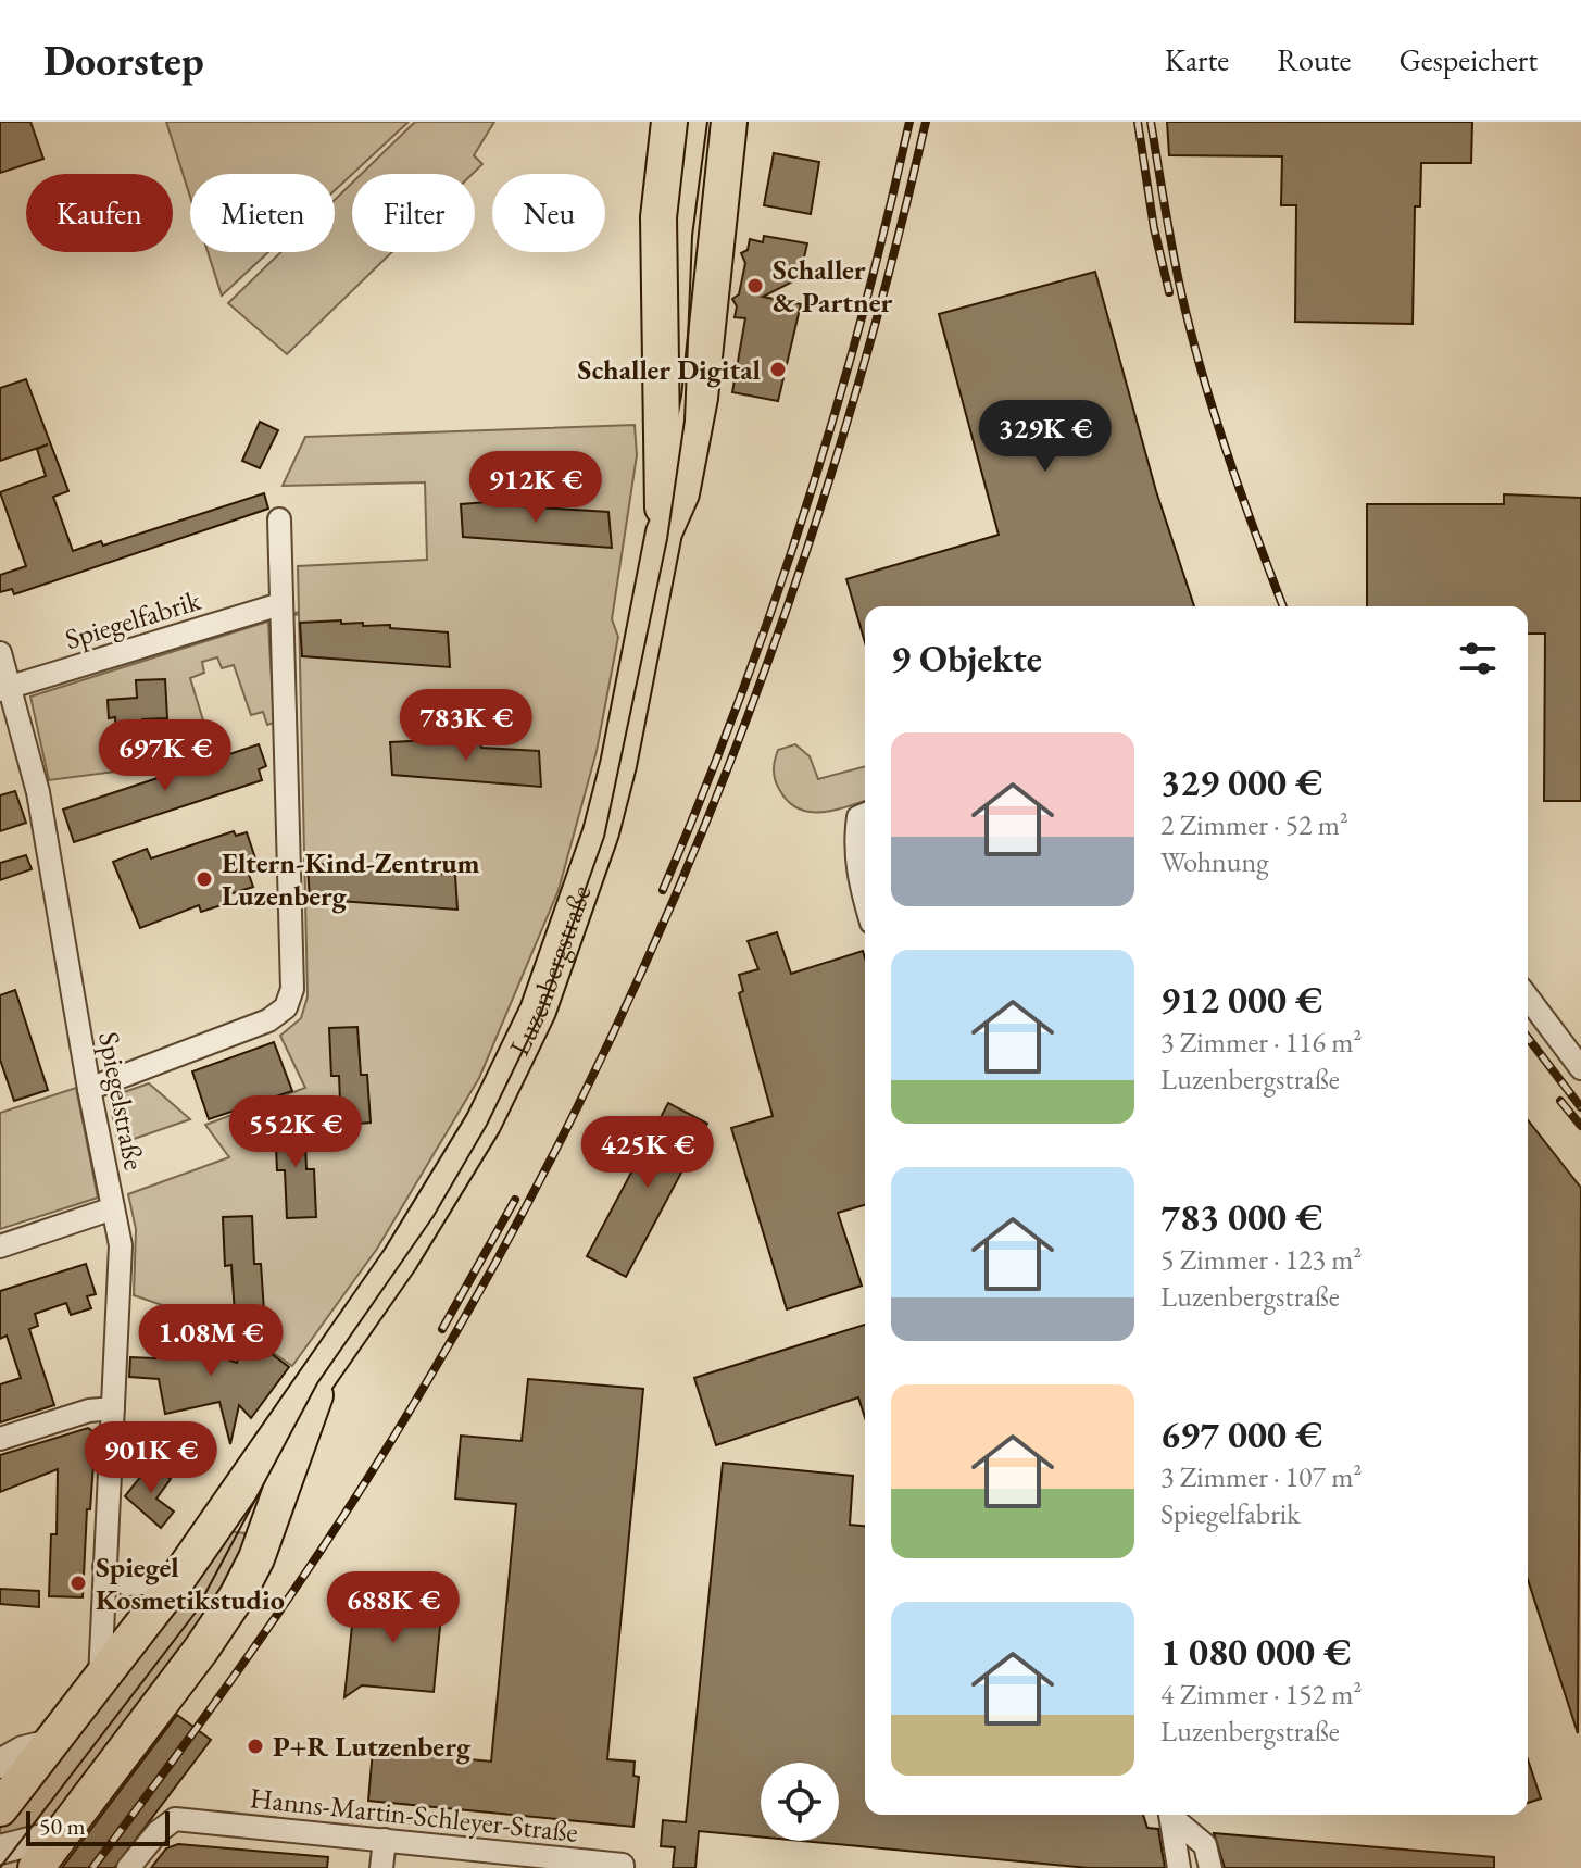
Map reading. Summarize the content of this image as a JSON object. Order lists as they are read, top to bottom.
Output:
{
  "streets": {
    "main road": ["Luzenbergstraße"],
    "street": ["Spiegelfabrik", "Spiegelstraße", "Hanns-Martin-Schleyer-Straße"]
  },
  "crossings": [
    ["Spiegelfabrik", "Spiegelstraße"],
    ["Luzenbergstraße", "Spiegelstraße"]
  ],
  "places": [
    "Schaller & Partner",
    "Schaller Digital",
    "Eltern-Kind-Zentrum Luzenberg",
    "Spiegel Kosmetikstudio",
    "P+R Lutzenberg"
  ],
  "scale_bar": "50 m",
  "page": {
    "header": "Doorstep",
    "nav": ["Karte", "Route", "Gespeichert"],
    "chip": [
      "Kaufen",
      "Mieten",
      "Filter",
      "Neu"
    ],
    "price": [
      "329K €",
      "912K €",
      "783K €",
      "697K €",
      "552K €",
      "425K €",
      "1.08M €",
      "901K €",
      "688K €"
    ],
    "heading": "9 Objekte",
    "list": [
      {
        "name": "329 000 €",
        "note": "2 Zimmer · 52 m² · Wohnung"
      },
      {
        "name": "912 000 €",
        "note": "3 Zimmer · 116 m² · Luzenbergstraße"
      },
      {
        "name": "783 000 €",
        "note": "5 Zimmer · 123 m² · Luzenbergstraße"
      },
      {
        "name": "697 000 €",
        "note": "3 Zimmer · 107 m² · Spiegelfabrik"
      },
      {
        "name": "1 080 000 €",
        "note": "4 Zimmer · 152 m² · Luzenbergstraße"
      }
    ],
    "scale": "50 m"
  }
}
